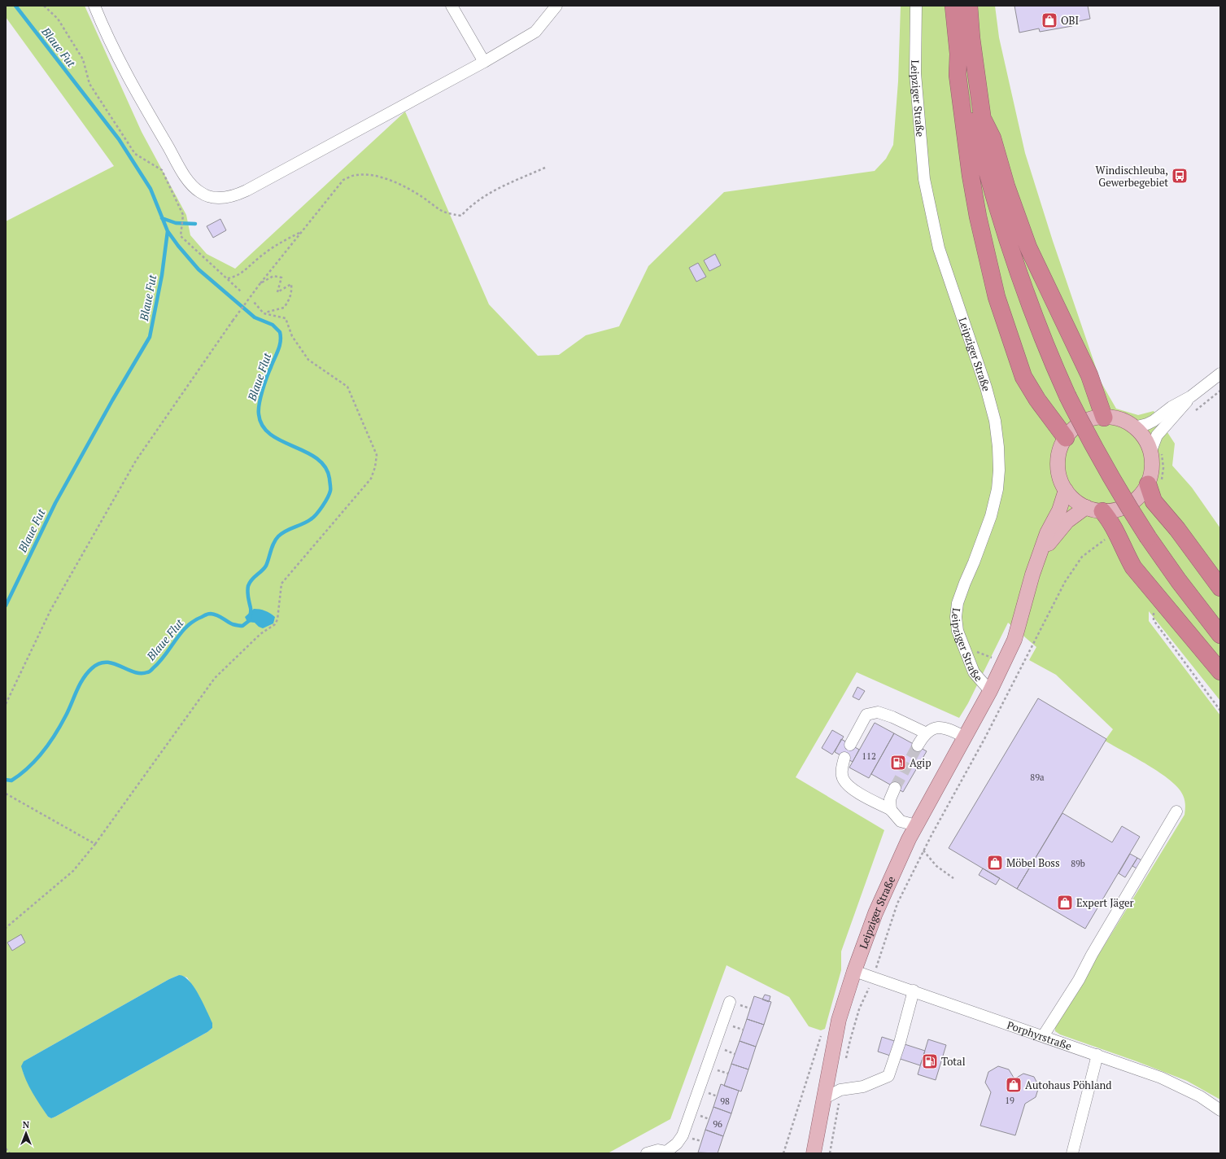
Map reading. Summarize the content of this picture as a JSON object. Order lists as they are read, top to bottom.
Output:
{
  "streets": {
    "main road": ["Leipziger Straße"],
    "street": ["Porphyrstraße"]
  },
  "crossings": [
    ["Leipziger Straße", "Porphyrstraße"]
  ],
  "water": ["Blaue Fut", "Blaue Flut"],
  "places": {
    "shop": [
      "OBI",
      "Möbel Boss",
      "Expert Jäger",
      "Autohaus Pöhland"
    ],
    "bus stop": ["Windischleuba, Gewerbegebiet"],
    "fuel station": ["Agip", "Total"]
  },
  "house_numbers": [
    "112",
    "89a",
    "89b",
    "19",
    "98",
    "96"
  ],
  "north": "top"
}
